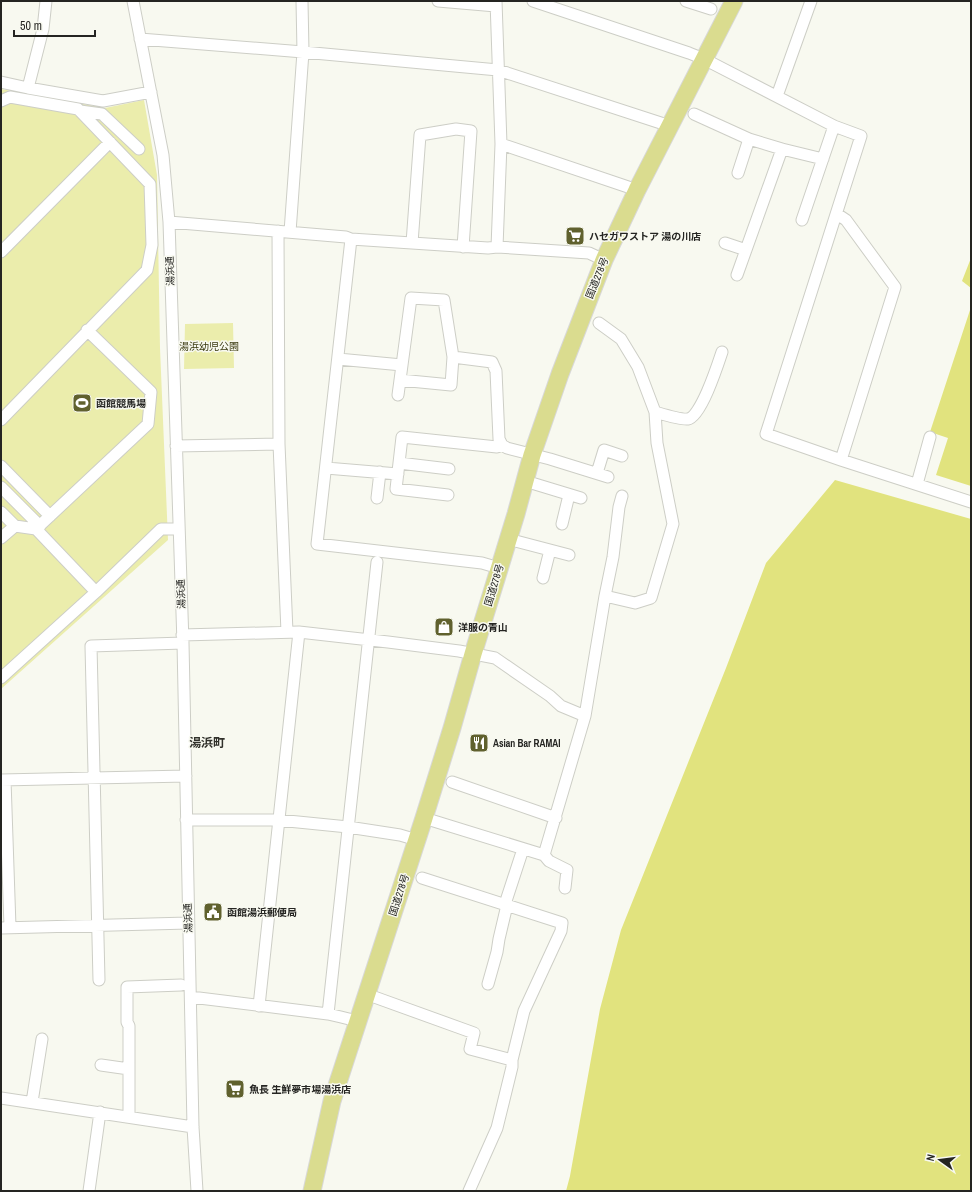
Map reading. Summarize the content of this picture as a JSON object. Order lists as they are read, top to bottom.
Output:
{
  "streets": {
    "highway": ["国道278号"],
    "street": ["湯浜通"]
  },
  "districts": ["湯浜町"],
  "parks": ["湯浜幼児公園"],
  "places": {
    "supermarket": ["ハセガワストア 湯の川店", "魚長 生鮮夢市場湯浜店"],
    "sports": ["函館競馬場"],
    "shop": ["洋服の青山"],
    "restaurant": ["Asian Bar RAMAI"],
    "public building": ["函館湯浜郵便局"]
  },
  "scale_bar": "50 m",
  "north": "left"
}
